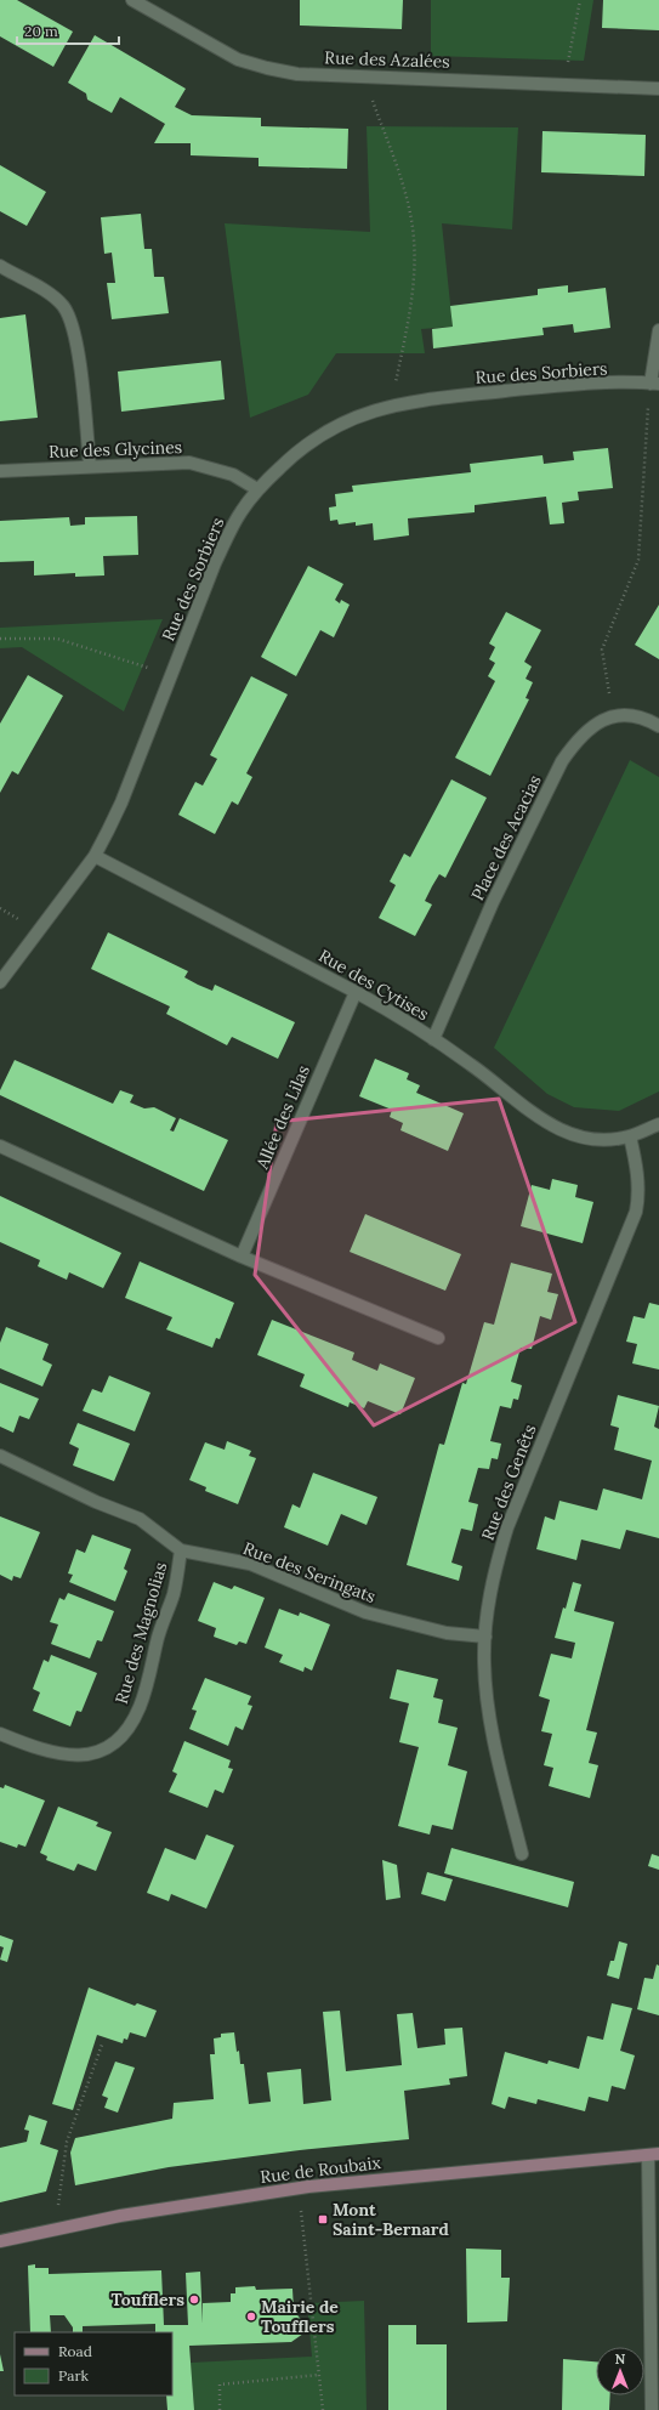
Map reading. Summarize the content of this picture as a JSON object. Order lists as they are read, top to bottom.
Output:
{
  "streets": {
    "main road": ["Rue de Roubaix"],
    "street": [
      "Rue des Azalées",
      "Rue des Sorbiers",
      "Rue des Glycines",
      "Place des Acacias",
      "Rue des Cytises",
      "Allée des Lilas",
      "Rue des Genêts",
      "Rue des Seringats",
      "Rue des Magnolias"
    ]
  },
  "crossings": [
    ["Rue des Sorbiers", "Rue des Glycines"],
    ["Rue des Sorbiers", "Rue des Cytises"],
    ["Place des Acacias", "Rue des Cytises"],
    ["Rue des Cytises", "Allée des Lilas"],
    ["Rue des Cytises", "Rue des Genêts"],
    ["Rue des Genêts", "Rue des Seringats"],
    ["Rue des Seringats", "Rue des Magnolias"]
  ],
  "places": {
    "transit": ["Mont Saint-Bernard"],
    "other": ["Toufflers", "Mairie de Toufflers"]
  },
  "legend": ["Road", "Park"],
  "scale_bar": "20 m",
  "north": "top"
}
